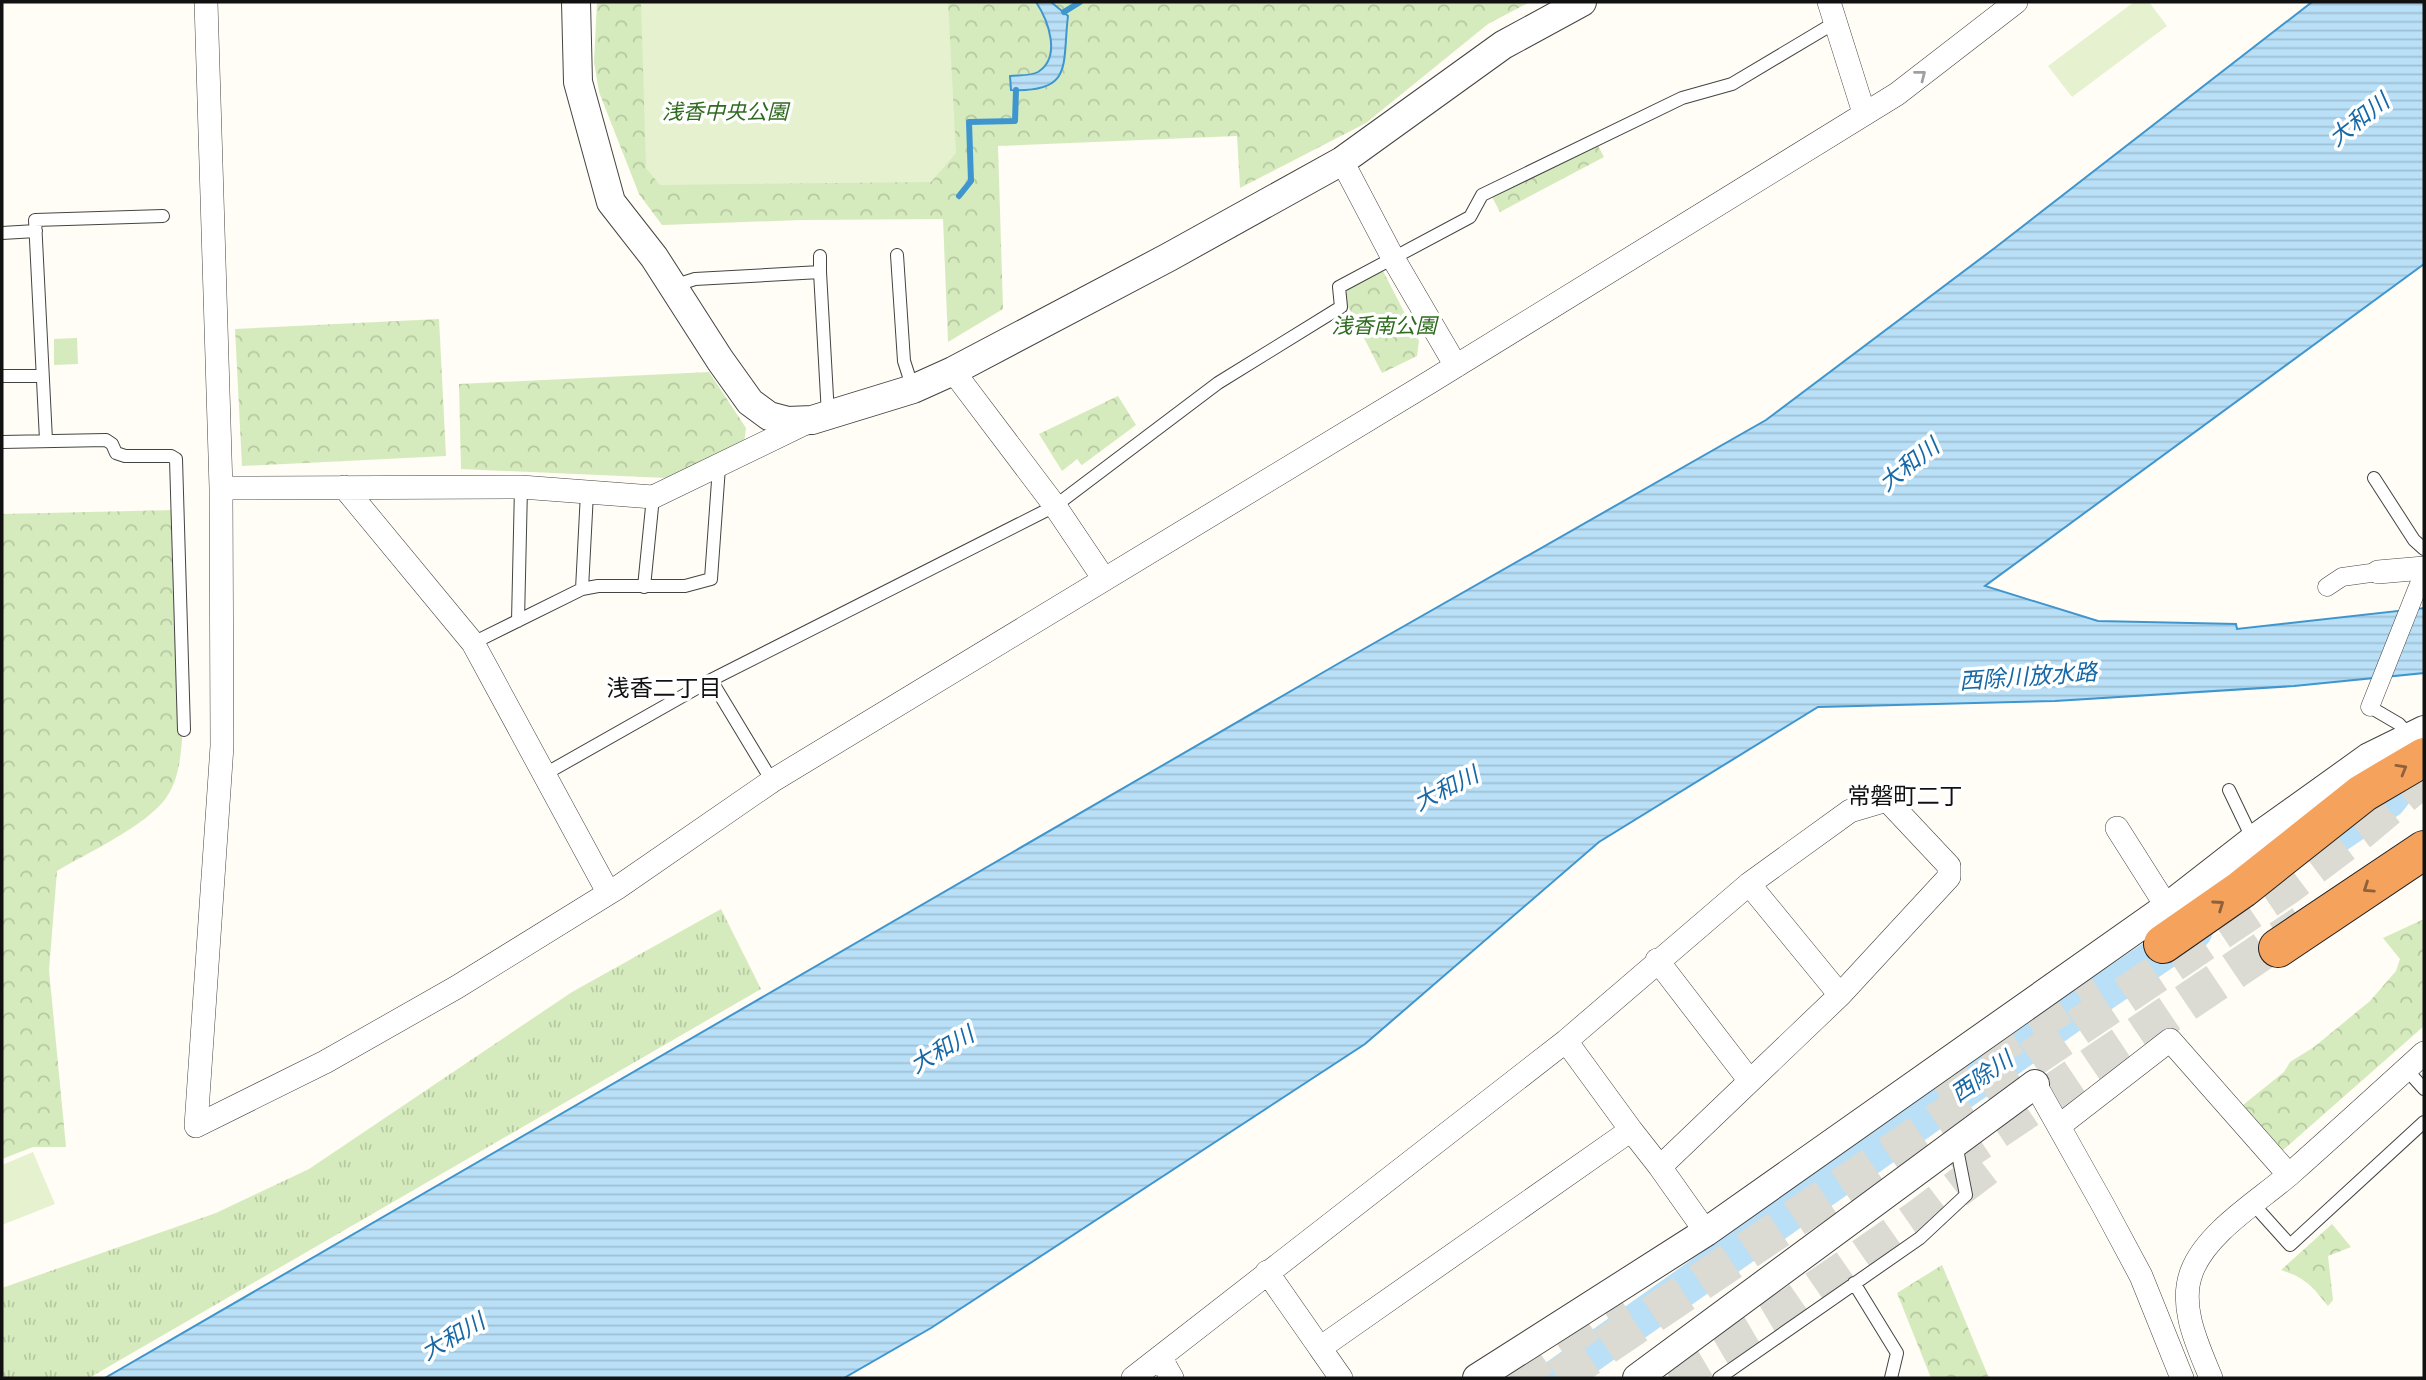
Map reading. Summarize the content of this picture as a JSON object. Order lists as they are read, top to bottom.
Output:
{
  "districts": ["浅香二丁目", "常磐町二丁"],
  "water": ["大和川", "西除川放水路", "西除川"],
  "parks": ["浅香中央公園", "浅香南公園"]
}
